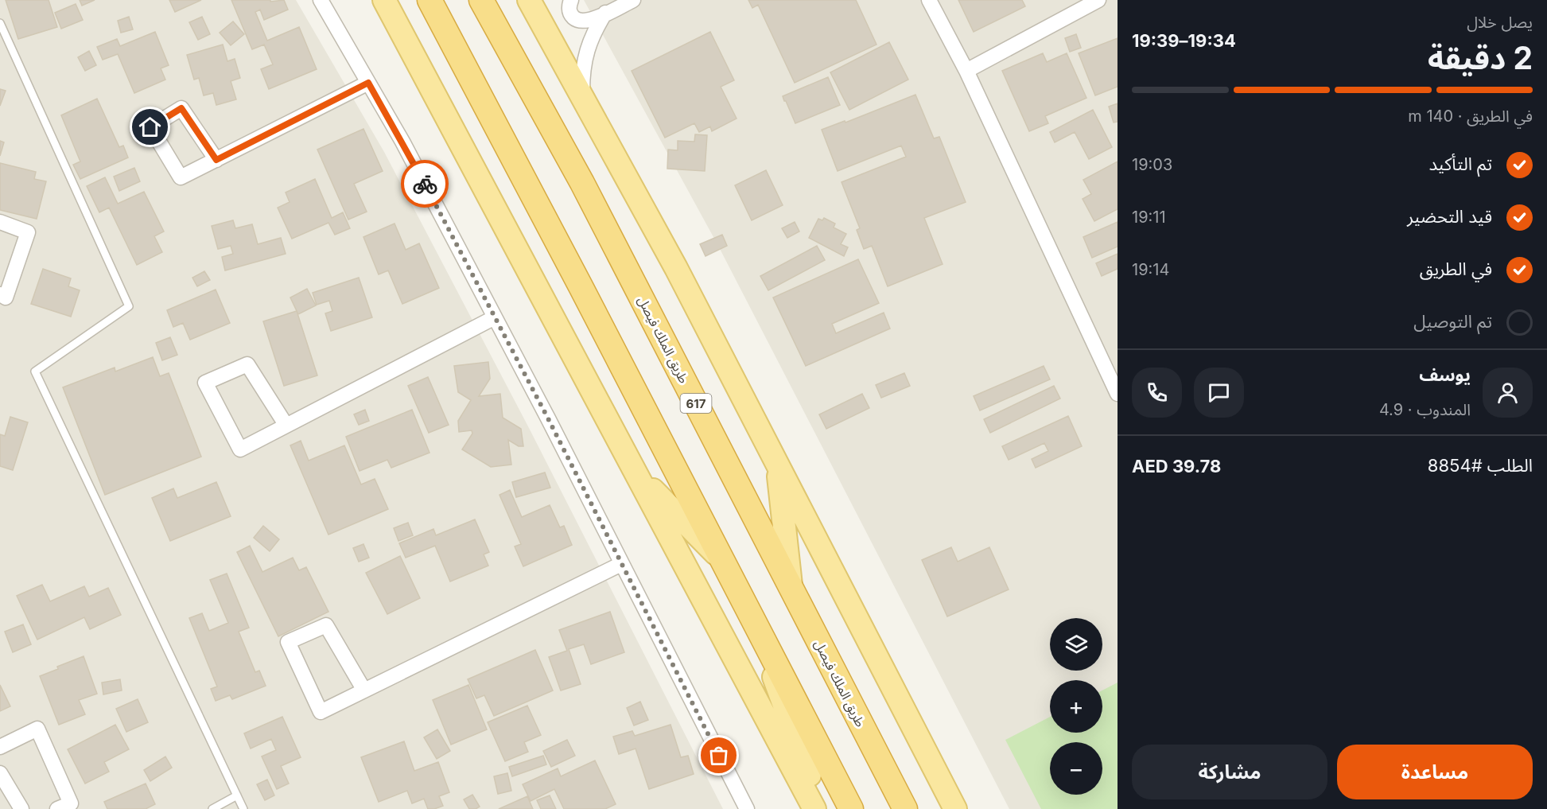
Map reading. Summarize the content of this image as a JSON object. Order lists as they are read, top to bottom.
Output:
{
  "streets": {
    "highway": ["طريق الملك فيصل", "617"]
  },
  "page": {
    "heading": ["2 دقيقة", "يصل خلال", "19:34–19:39"],
    "panel": [
      "يوسف",
      "المندوب · 4.9",
      "الطلب #8854",
      "AED 39.78"
    ],
    "bar": "في الطريق · 140 m",
    "list": [
      ["تم التأكيد", "19:03"],
      ["قيد التحضير", "19:11"],
      ["في الطريق", "19:14"],
      "تم التوصيل"
    ],
    "map_buttons": ["+", "−"],
    "buttons": ["مساعدة", "مشاركة"]
  }
}
